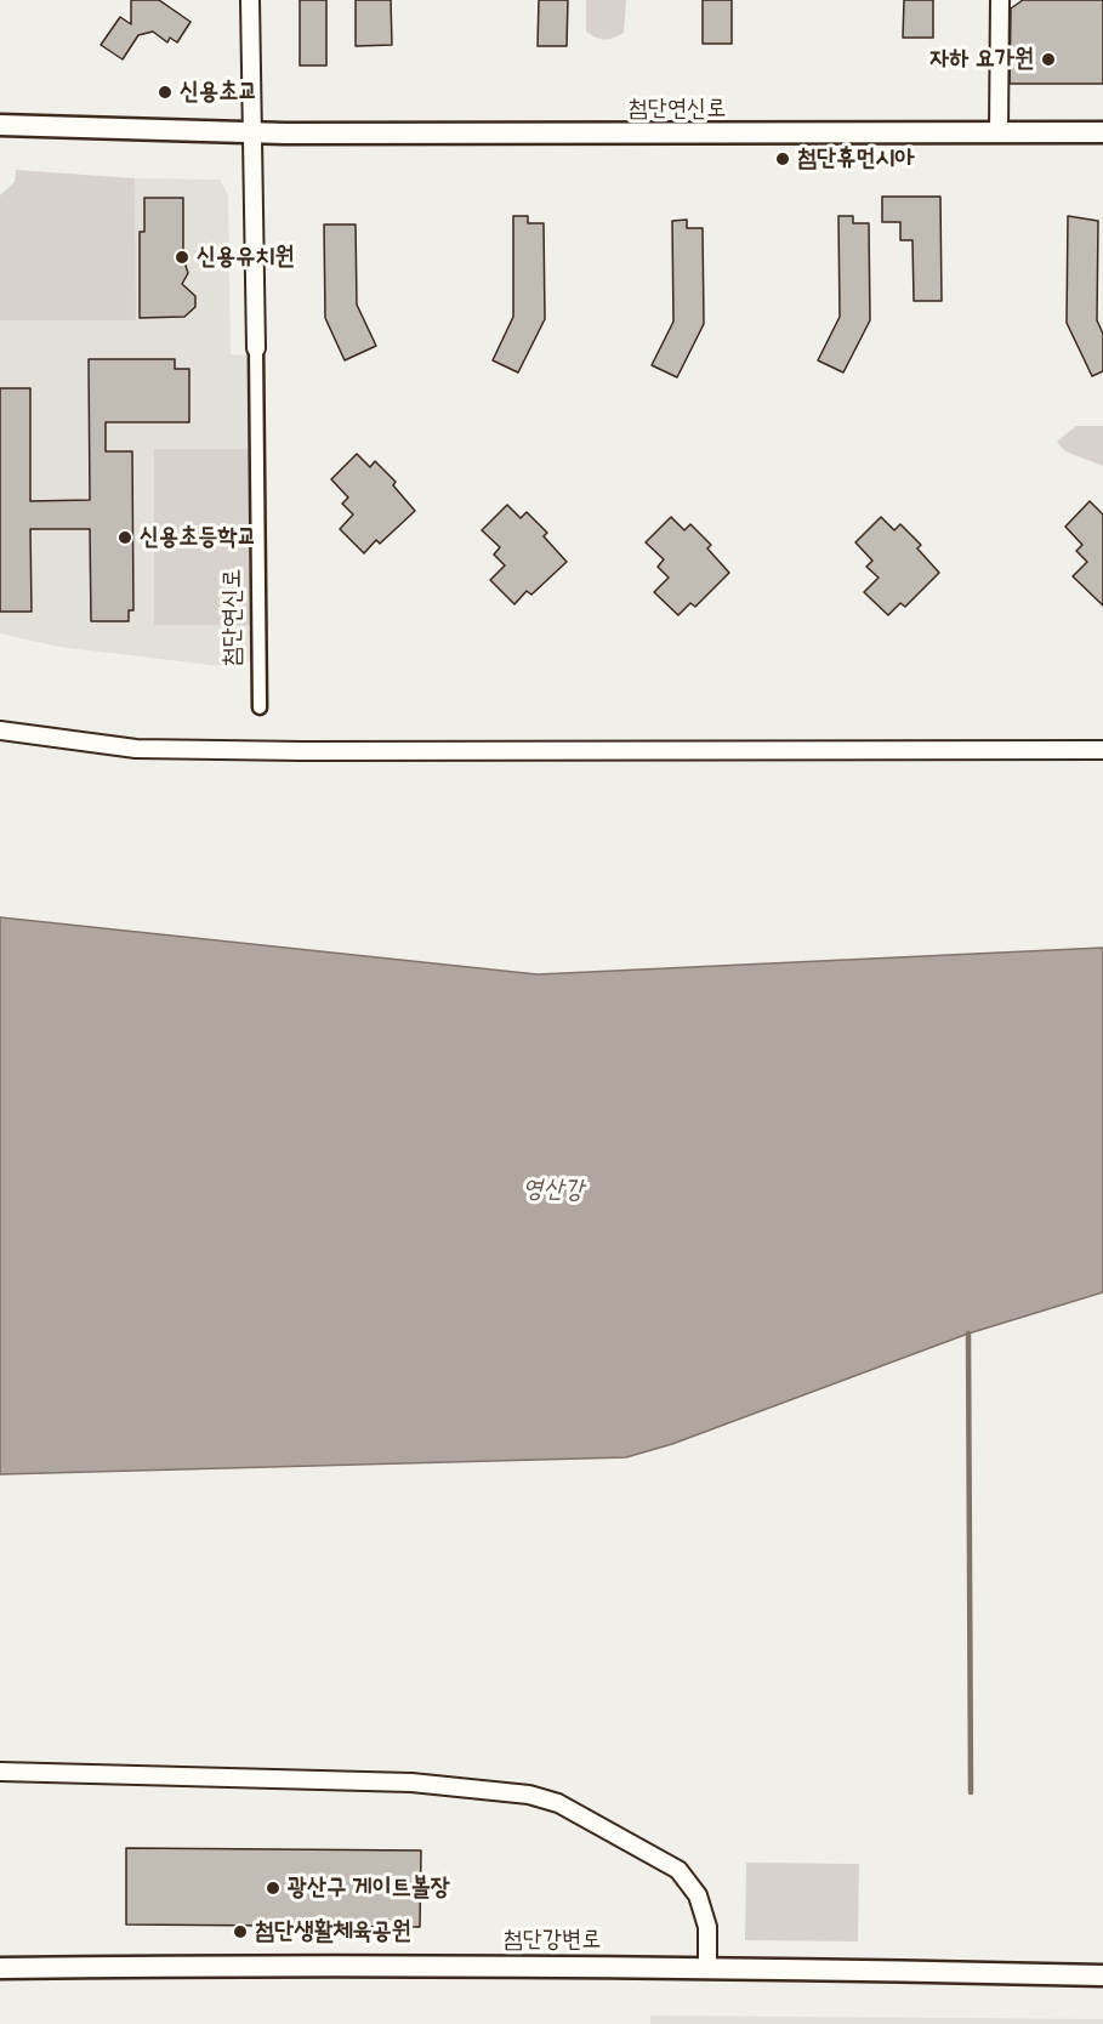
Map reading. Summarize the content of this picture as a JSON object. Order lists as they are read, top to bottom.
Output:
{
  "streets": {
    "street": ["첨단연신로", "첨단강변로"]
  },
  "water": ["영산강"],
  "places": [
    "자하 요가원",
    "신용초교",
    "첨단휴먼시아",
    "신용유치원",
    "신용초등학교",
    "광산구 게이트볼장",
    "첨단생활체육공원"
  ]
}
